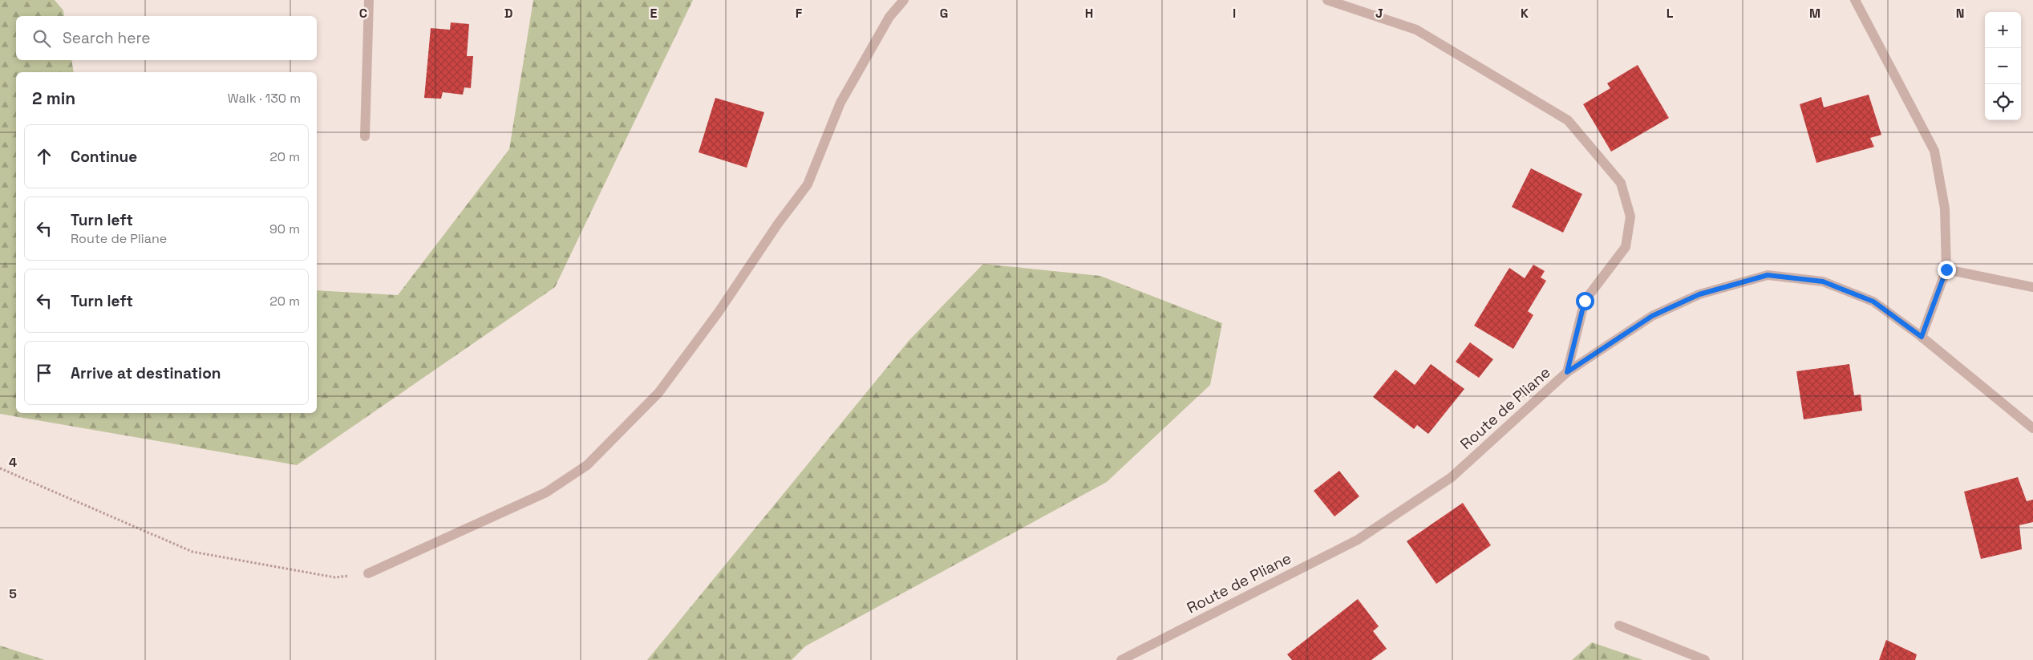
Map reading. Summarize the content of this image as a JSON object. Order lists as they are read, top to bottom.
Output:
{
  "streets": {
    "street": ["Route de Pliane"]
  },
  "page": {
    "map_buttons": ["+", "−"],
    "search": "Search here",
    "heading": ["2 min", "Walk · 130 m"],
    "list": [
      ["Continue", "20 m"],
      ["Turn left", "Route de Pliane", "90 m"],
      ["Turn left", "20 m"],
      "Arrive at destination"
    ]
  },
  "grid": {
    "columns": [
      "C",
      "D",
      "E",
      "F",
      "G",
      "H",
      "I",
      "J",
      "K",
      "L",
      "M",
      "N"
    ],
    "rows": ["4", "5"]
  }
}
